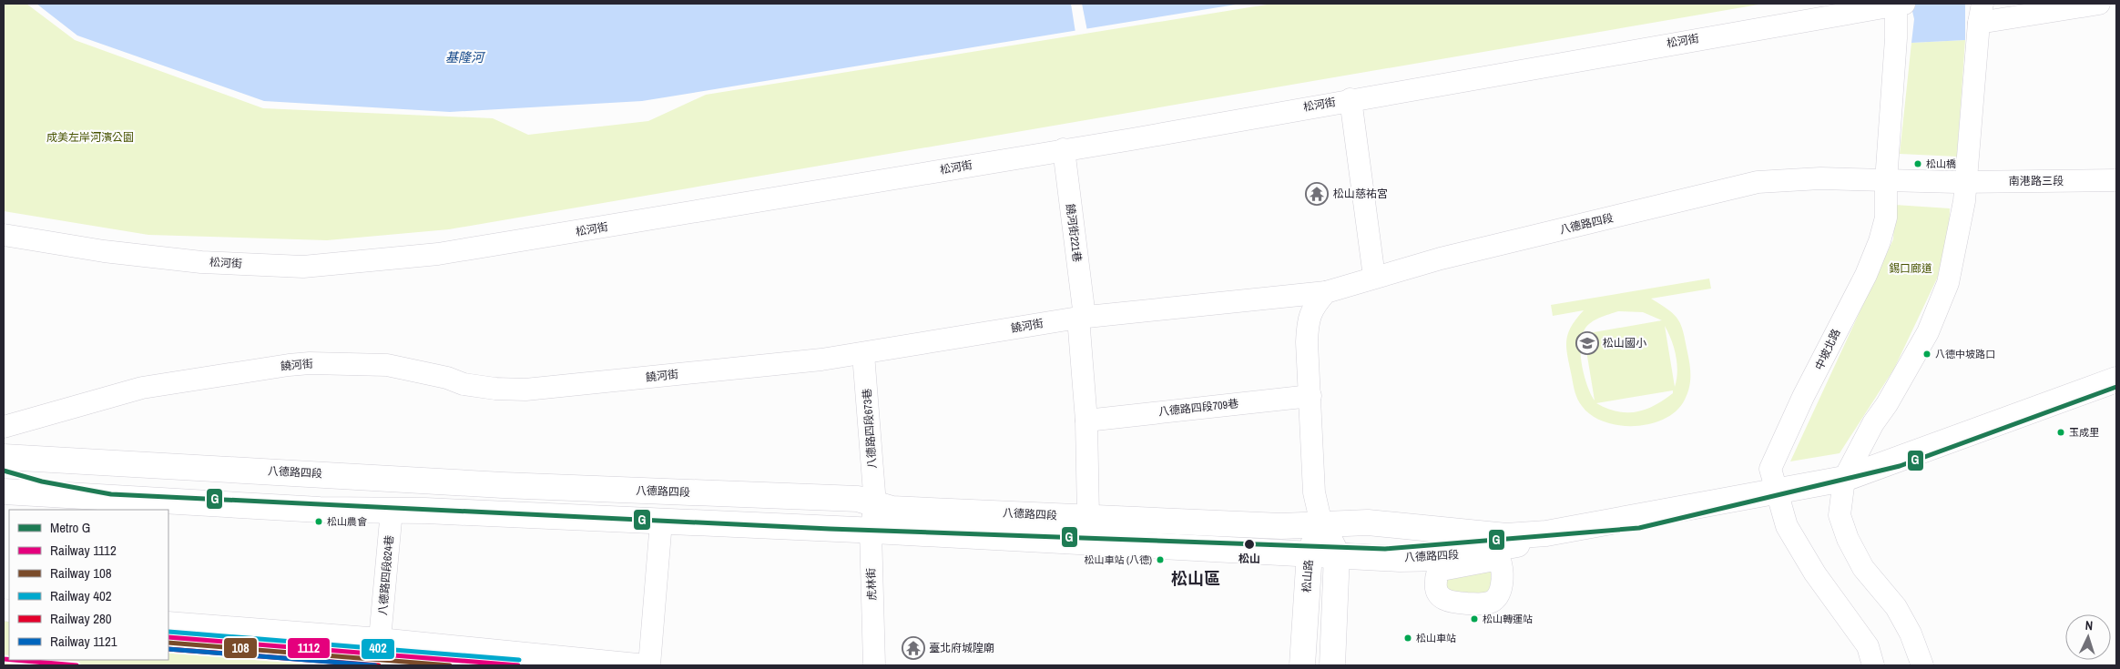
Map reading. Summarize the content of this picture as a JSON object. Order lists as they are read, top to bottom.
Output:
{
  "streets": {
    "main road": ["八德路四段", "松山路"],
    "street": [
      "松河街",
      "南港路三段",
      "饒河街221巷",
      "饒河街",
      "中坡北路",
      "八德路四段709巷",
      "八德路四段673巷",
      "八德路四段624巷",
      "虎林街"
    ]
  },
  "crossings": [
    ["松河街", "饒河街221巷"],
    ["松河街", "中坡北路"],
    ["八德路四段", "饒河街"],
    ["八德路四段", "中坡北路"],
    ["八德路四段", "八德路四段673巷"],
    ["八德路四段", "八德路四段624巷"],
    ["八德路四段", "松山路"],
    ["八德路四段", "虎林街"],
    ["饒河街221巷", "饒河街"],
    ["饒河街", "八德路四段673巷"],
    ["八德路四段673巷", "虎林街"]
  ],
  "districts": ["松山區"],
  "water": ["基隆河"],
  "parks": ["成美左岸河濱公園", "錫口廊道"],
  "places": {
    "other": [
      "松山橋",
      "八德中坡路口",
      "玉成里",
      "松山農會",
      "松山",
      "松山車站 (八德)",
      "松山轉運站",
      "松山車站"
    ],
    "temple": ["松山慈祐宮", "臺北府城隍廟"],
    "school or university": ["松山國小"]
  },
  "lines": [
    "metro line G",
    "rail line 402",
    "rail line 1112",
    "rail line 108",
    "rail line 280",
    "rail line 1121"
  ],
  "legend": [
    "Metro G",
    "Railway 1112",
    "Railway 108",
    "Railway 402",
    "Railway 280",
    "Railway 1121"
  ],
  "north": "top"
}
